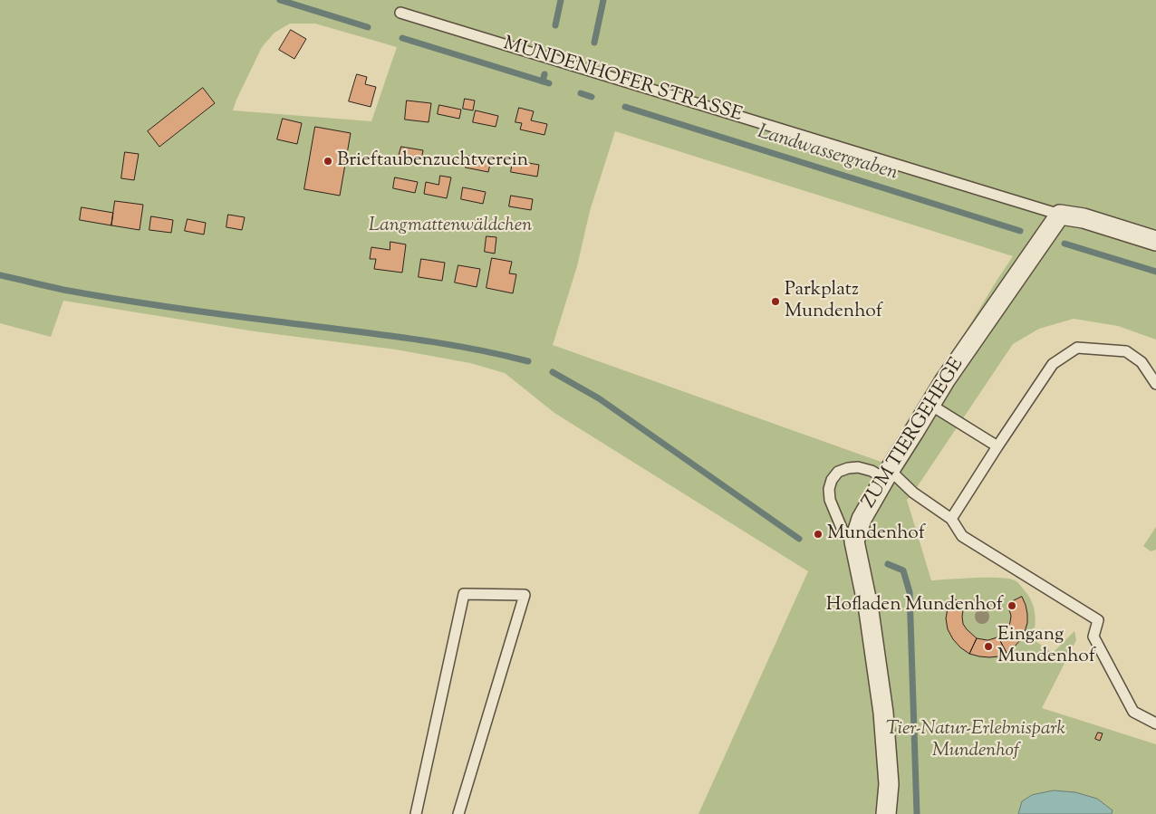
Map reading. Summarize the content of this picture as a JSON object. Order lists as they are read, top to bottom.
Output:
{
  "streets": {
    "street": ["MUNDENHOFER STRASSE", "ZUM TIERGEHEGE"]
  },
  "crossings": [
    ["MUNDENHOFER STRASSE", "ZUM TIERGEHEGE"]
  ],
  "water": ["Landwassergraben"],
  "parks": ["Langmattenwäldchen", "Tier-Natur-Erlebnispark Mundenhof"],
  "places": [
    "Brieftaubenzuchtverein",
    "Parkplatz Mundenhof",
    "Mundenhof",
    "Hofladen Mundenhof",
    "Eingang Mundenhof"
  ]
}
